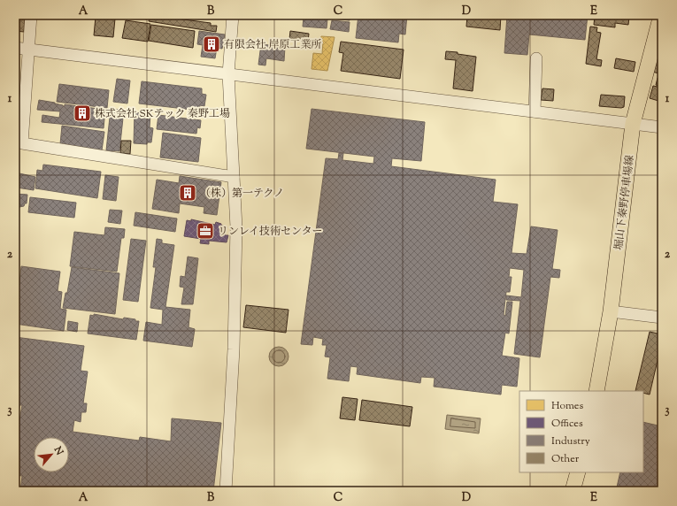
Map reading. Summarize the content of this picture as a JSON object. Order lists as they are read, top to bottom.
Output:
{
  "streets": {
    "main road": ["堀山下秦野停車場線"]
  },
  "places": {
    "building": ["有限会社 岸原工業所", "株式会社 SKテック 秦野工場", "（株）第一テクノ"],
    "office": ["リンレイ技術センター"]
  },
  "legend": [
    "Homes",
    "Offices",
    "Industry",
    "Other"
  ],
  "north": "top right",
  "grid": {
    "columns": [
      "A",
      "B",
      "C",
      "D",
      "E"
    ],
    "rows": ["1", "2", "3"]
  }
}
